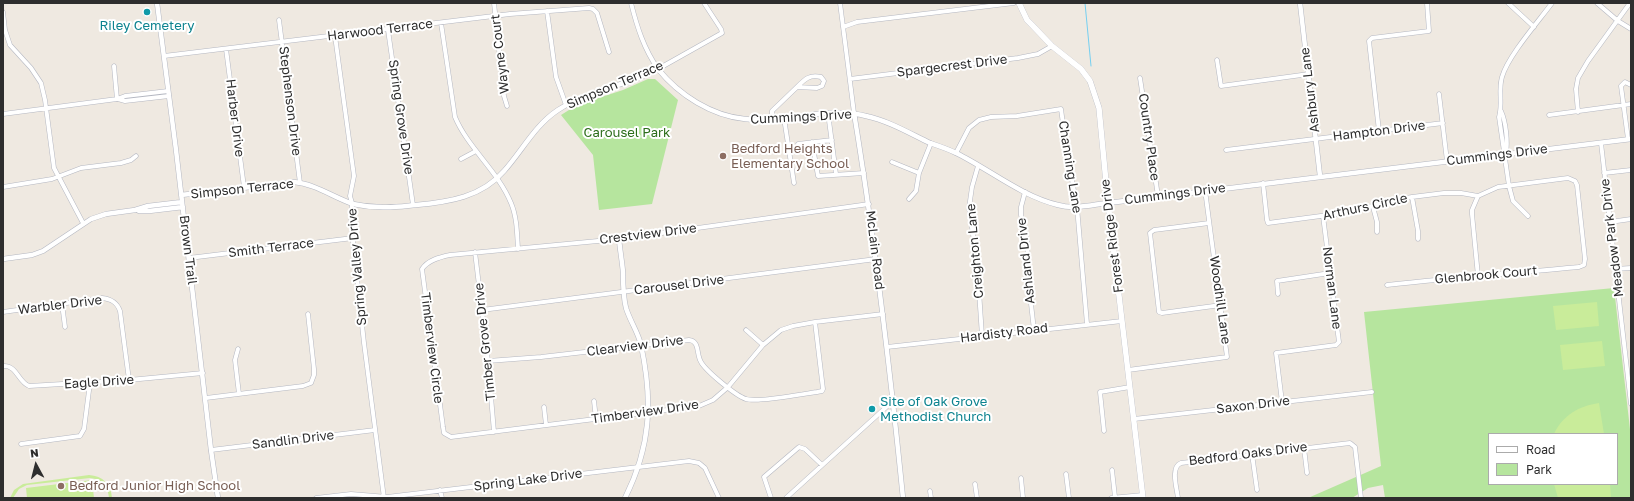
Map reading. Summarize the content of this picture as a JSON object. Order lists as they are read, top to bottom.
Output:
{
  "streets": {
    "main road": ["Forest Ridge Drive"],
    "street": [
      "Harwood Terrace",
      "Wayne Court",
      "Spargecrest Drive",
      "Simpson Terrace",
      "Ashbury Lane",
      "Stephenson Drive",
      "Spring Grove Drive",
      "Cummings Drive",
      "Harber Drive",
      "Hampton Drive",
      "Country Place",
      "Channing Lane",
      "Arthurs Circle",
      "Crestview Drive",
      "Meadow Park Drive",
      "Smith Terrace",
      "Brown Trail",
      "McLain Road",
      "Creighton Lane",
      "Ashland Drive",
      "Spring Valley Drive",
      "Glenbrook Court",
      "Carousel Drive",
      "Norman Lane",
      "Woodhill Lane",
      "Warbler Drive",
      "Hardisty Road",
      "Timber Grove Drive",
      "Clearview Drive",
      "Timberview Circle",
      "Eagle Drive",
      "Saxon Drive",
      "Timberview Drive",
      "Sandlin Drive",
      "Bedford Oaks Drive",
      "Spring Lake Drive"
    ]
  },
  "crossings": [
    ["Harwood Terrace", "Wayne Court"],
    ["Harwood Terrace", "Stephenson Drive"],
    ["Harwood Terrace", "Spring Grove Drive"],
    ["Harwood Terrace", "Harber Drive"],
    ["Harwood Terrace", "Brown Trail"],
    ["Harwood Terrace", "Spring Valley Drive"],
    ["Spargecrest Drive", "Forest Ridge Drive"],
    ["Spargecrest Drive", "McLain Road"],
    ["Simpson Terrace", "Stephenson Drive"],
    ["Simpson Terrace", "Spring Grove Drive"],
    ["Simpson Terrace", "Cummings Drive"],
    ["Simpson Terrace", "Harber Drive"],
    ["Simpson Terrace", "Brown Trail"],
    ["Simpson Terrace", "Spring Valley Drive"],
    ["Ashbury Lane", "Cummings Drive"],
    ["Ashbury Lane", "Hampton Drive"],
    ["Cummings Drive", "Country Place"],
    ["Cummings Drive", "Channing Lane"],
    ["Cummings Drive", "Arthurs Circle"],
    ["Cummings Drive", "Forest Ridge Drive"],
    ["Cummings Drive", "Meadow Park Drive"],
    ["Cummings Drive", "McLain Road"],
    ["Cummings Drive", "Creighton Lane"],
    ["Cummings Drive", "Ashland Drive"],
    ["Cummings Drive", "Woodhill Lane"],
    ["Channing Lane", "Hardisty Road"],
    ["Arthurs Circle", "Norman Lane"],
    ["Crestview Drive", "McLain Road"],
    ["Crestview Drive", "Timber Grove Drive"],
    ["Crestview Drive", "Timberview Circle"],
    ["Forest Ridge Drive", "Woodhill Lane"],
    ["Forest Ridge Drive", "Hardisty Road"],
    ["Forest Ridge Drive", "Saxon Drive"],
    ["Smith Terrace", "Brown Trail"],
    ["Smith Terrace", "Spring Valley Drive"],
    ["Brown Trail", "Eagle Drive"],
    ["Brown Trail", "Sandlin Drive"],
    ["McLain Road", "Carousel Drive"],
    ["McLain Road", "Hardisty Road"],
    ["McLain Road", "Timberview Drive"],
    ["Creighton Lane", "Hardisty Road"],
    ["Ashland Drive", "Hardisty Road"],
    ["Spring Valley Drive", "Sandlin Drive"],
    ["Spring Valley Drive", "Spring Lake Drive"],
    ["Carousel Drive", "Timber Grove Drive"],
    ["Norman Lane", "Saxon Drive"],
    ["Warbler Drive", "Eagle Drive"],
    ["Timber Grove Drive", "Clearview Drive"],
    ["Timber Grove Drive", "Timberview Drive"],
    ["Clearview Drive", "Timberview Drive"],
    ["Timberview Circle", "Timberview Drive"]
  ],
  "parks": ["Carousel Park"],
  "places": [
    "Riley Cemetery",
    "Bedford Heights Elementary School",
    "Site of Oak Grove Methodist Church",
    "Bedford Junior High School"
  ],
  "legend": ["Road", "Park"],
  "north": "top"
}
